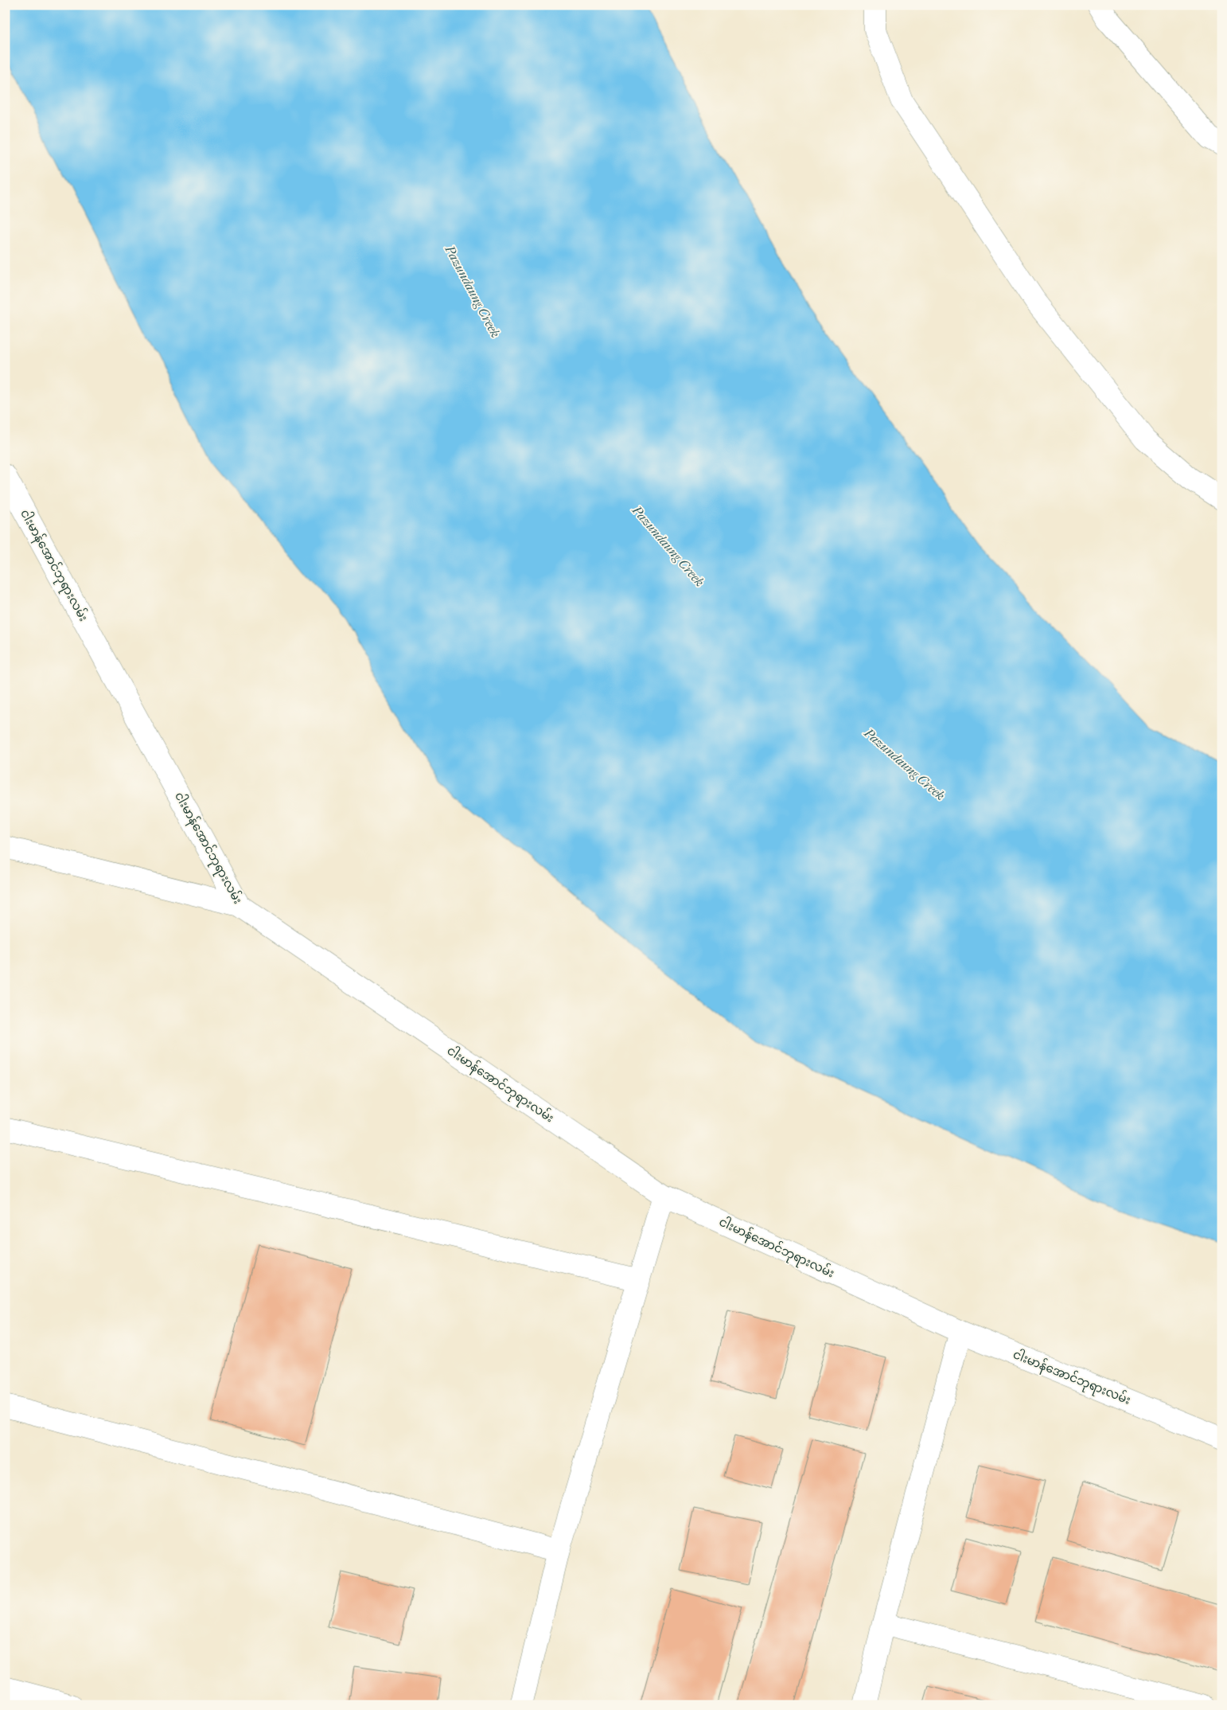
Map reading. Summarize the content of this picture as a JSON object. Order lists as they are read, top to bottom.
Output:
{
  "streets": {
    "street": ["ငါးမာန်အောင်ဘုရားလမ်း"]
  },
  "water": ["Pazundaung Creek"]
}
